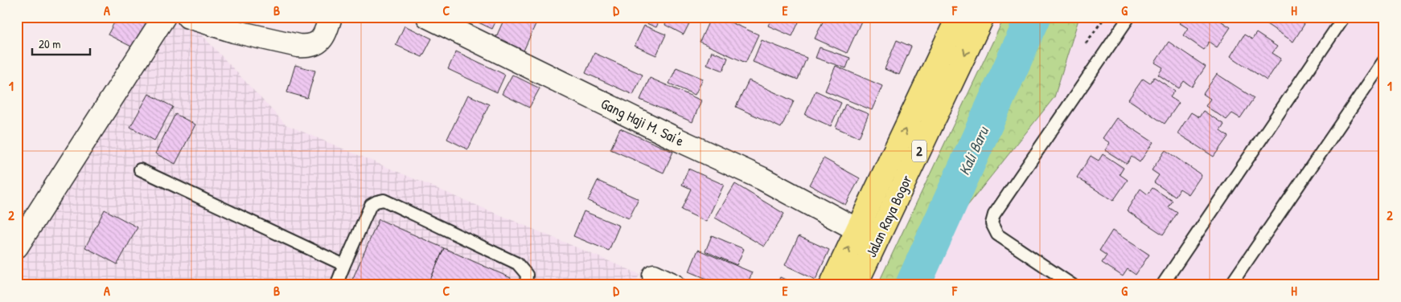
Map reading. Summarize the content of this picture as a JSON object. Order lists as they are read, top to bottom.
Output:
{
  "streets": {
    "highway": ["2", "Jalan Raya Bogor"],
    "street": ["Gang Haji M. Sai'e"]
  },
  "crossings": [
    ["Gang Haji M. Sai'e", "Jalan Raya Bogor"]
  ],
  "water": ["Kali Baru"],
  "scale_bar": "20 m",
  "grid": {
    "columns": [
      "A",
      "B",
      "C",
      "D",
      "E",
      "F",
      "G",
      "H"
    ],
    "rows": ["1", "2"]
  }
}
